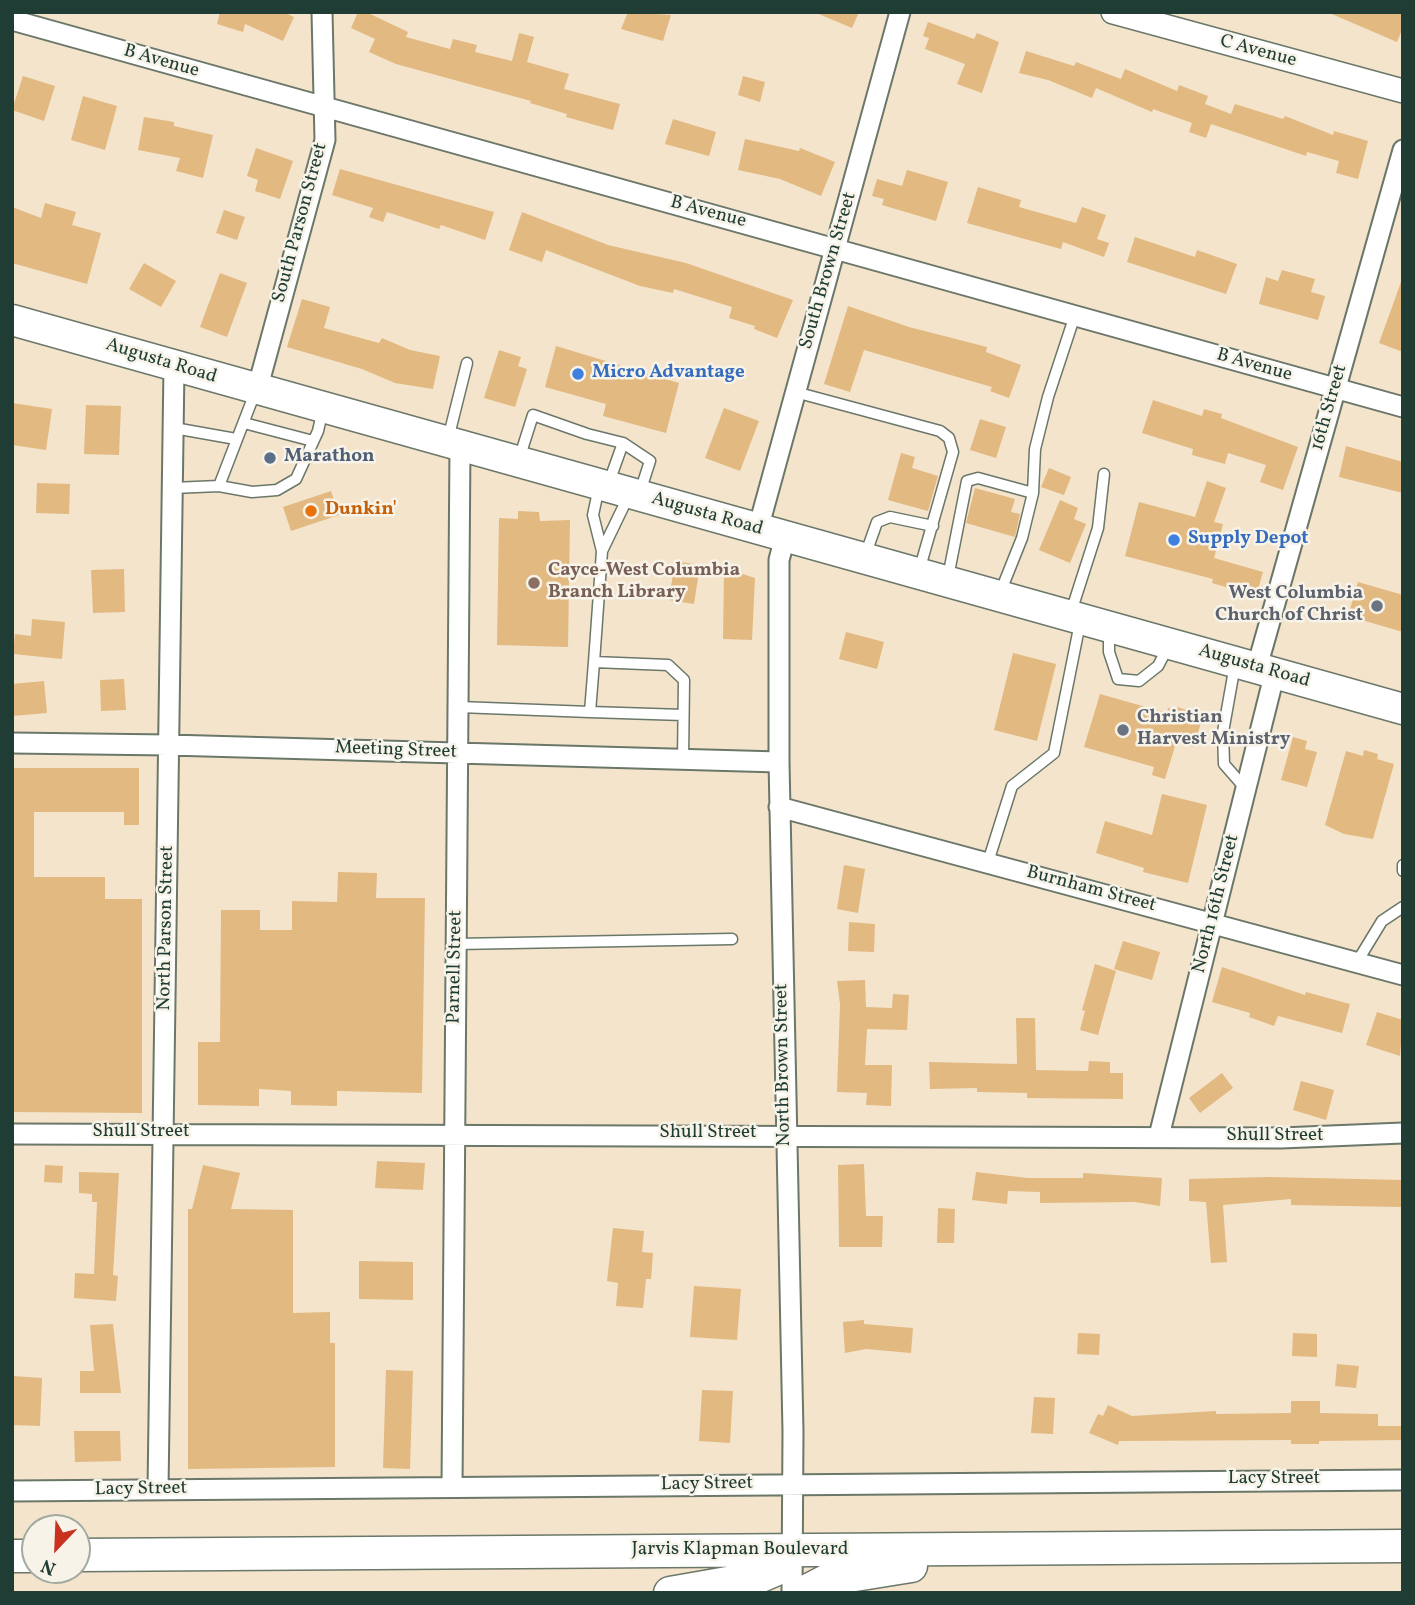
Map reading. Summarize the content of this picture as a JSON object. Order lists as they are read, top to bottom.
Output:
{
  "streets": {
    "highway": ["Jarvis Klapman Boulevard"],
    "main road": ["Augusta Road"],
    "street": [
      "C Avenue",
      "B Avenue",
      "South Parson Street",
      "South Brown Street",
      "16th Street",
      "Meeting Street",
      "Burnham Street",
      "North 16th Street",
      "North Parson Street",
      "Parnell Street",
      "North Brown Street",
      "Shull Street",
      "Lacy Street"
    ]
  },
  "crossings": [
    ["B Avenue", "South Parson Street"],
    ["B Avenue", "South Brown Street"],
    ["B Avenue", "16th Street"],
    ["South Parson Street", "Augusta Road"],
    ["South Brown Street", "Augusta Road"],
    ["South Brown Street", "North Brown Street"],
    ["Augusta Road", "16th Street"],
    ["Augusta Road", "North 16th Street"],
    ["Augusta Road", "North Parson Street"],
    ["Augusta Road", "Parnell Street"],
    ["Augusta Road", "North Brown Street"],
    ["16th Street", "North 16th Street"],
    ["Meeting Street", "North Parson Street"],
    ["Meeting Street", "Parnell Street"],
    ["Meeting Street", "North Brown Street"],
    ["Burnham Street", "North 16th Street"],
    ["Burnham Street", "North Brown Street"],
    ["North 16th Street", "Shull Street"],
    ["North Parson Street", "Shull Street"],
    ["North Parson Street", "Lacy Street"],
    ["Parnell Street", "Shull Street"],
    ["Parnell Street", "Lacy Street"],
    ["North Brown Street", "Shull Street"],
    ["North Brown Street", "Lacy Street"],
    ["North Brown Street", "Jarvis Klapman Boulevard"]
  ],
  "places": [
    "Micro Advantage",
    "Marathon",
    "Dunkin'",
    "Supply Depot",
    "Cayce-West Columbia Branch Library",
    "West Columbia Church of Christ",
    "Christian Harvest Ministry"
  ],
  "north": "bottom left"
}
